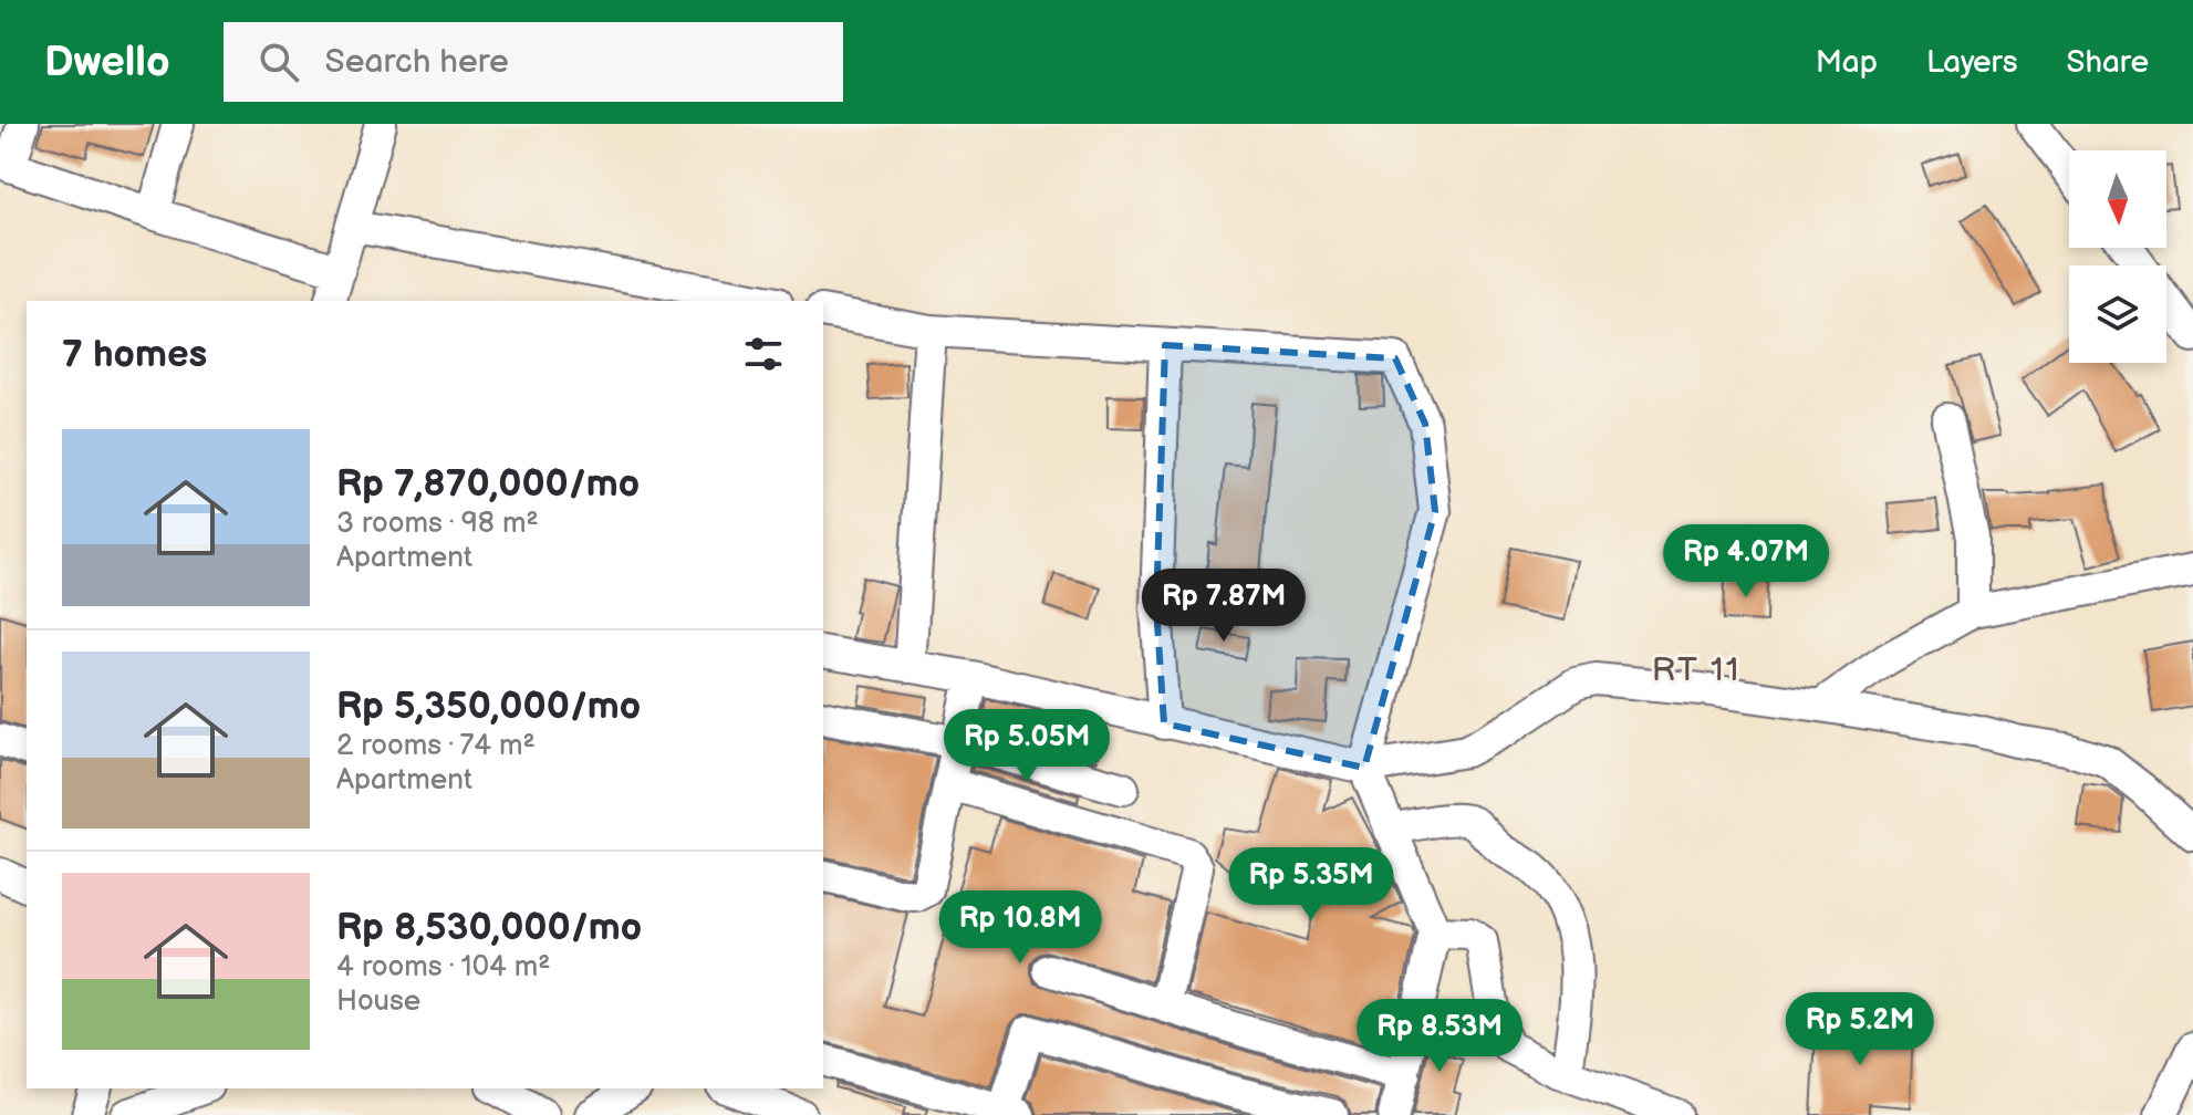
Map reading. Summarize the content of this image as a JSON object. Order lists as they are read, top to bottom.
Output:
{
  "districts": ["RT 11"],
  "north": "bottom",
  "page": {
    "header": "Dwello",
    "search": "Search here",
    "nav": ["Map", "Layers", "Share"],
    "heading": "7 homes",
    "list": [
      {
        "name": "Rp 7,870,000/mo",
        "note": "3 rooms · 98 m² · Apartment"
      },
      {
        "name": "Rp 5,350,000/mo",
        "note": "2 rooms · 74 m² · Apartment"
      },
      {
        "name": "Rp 8,530,000/mo",
        "note": "4 rooms · 104 m² · House"
      }
    ],
    "price": [
      "Rp 4.07M",
      "Rp 7.87M",
      "Rp 5.05M",
      "Rp 5.35M",
      "Rp 10.8M",
      "Rp 5.2M",
      "Rp 8.53M"
    ]
  }
}
